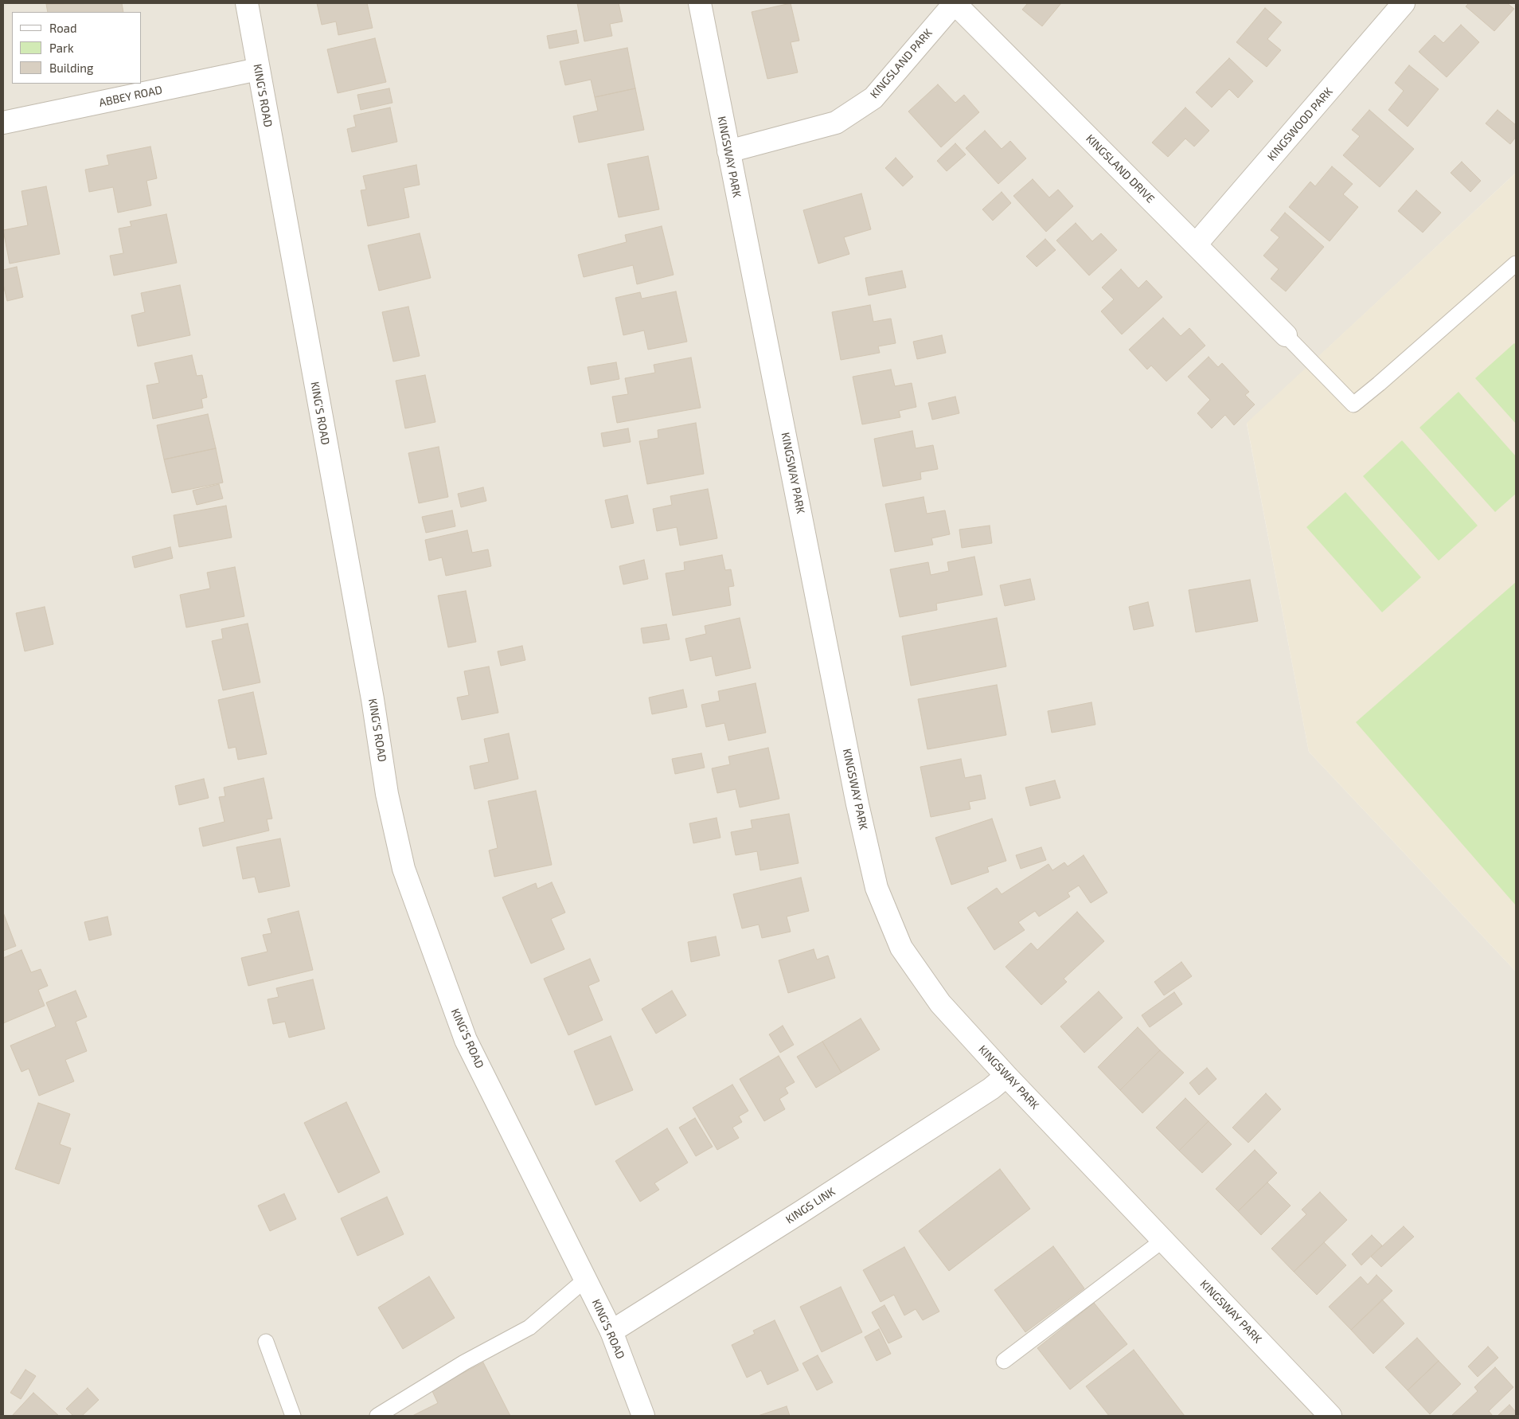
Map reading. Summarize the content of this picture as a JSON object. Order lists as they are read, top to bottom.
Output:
{
  "streets": {
    "street": [
      "KINGSLAND PARK",
      "KING'S ROAD",
      "ABBEY ROAD",
      "KINGSWOOD PARK",
      "KINGSWAY PARK",
      "KINGSLAND DRIVE",
      "KINGS LINK"
    ]
  },
  "crossings": [
    ["KINGSLAND PARK", "KINGSWAY PARK"],
    ["KINGSLAND PARK", "KINGSLAND DRIVE"],
    ["KING'S ROAD", "ABBEY ROAD"],
    ["KING'S ROAD", "KINGS LINK"],
    ["KINGSWOOD PARK", "KINGSLAND DRIVE"],
    ["KINGSWAY PARK", "KINGS LINK"]
  ],
  "legend": ["Road", "Park", "Building"]
}
